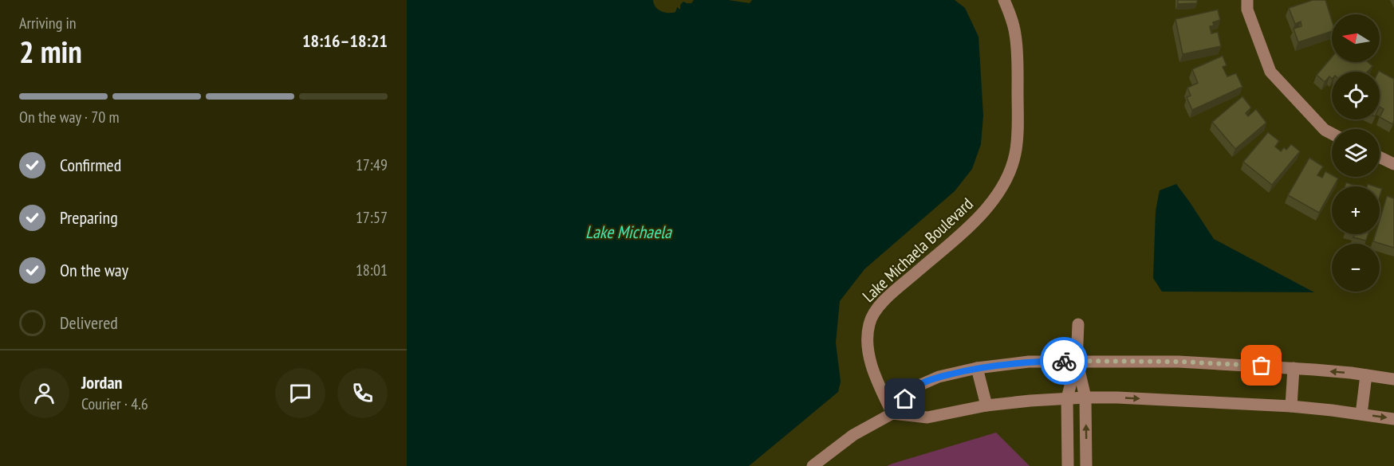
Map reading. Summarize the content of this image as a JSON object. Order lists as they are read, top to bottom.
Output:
{
  "streets": {
    "street": ["Lake Michaela Boulevard"]
  },
  "water": ["Lake Michaela"],
  "north": "left",
  "page": {
    "heading": ["2 min", "Arriving in", "18:16–18:21"],
    "panel": ["Jordan", "Courier · 4.6"],
    "map_buttons": ["+", "−"],
    "bar": "On the way · 70 m",
    "list": [
      ["Confirmed", "17:49"],
      ["Preparing", "17:57"],
      ["On the way", "18:01"],
      "Delivered"
    ]
  }
}
